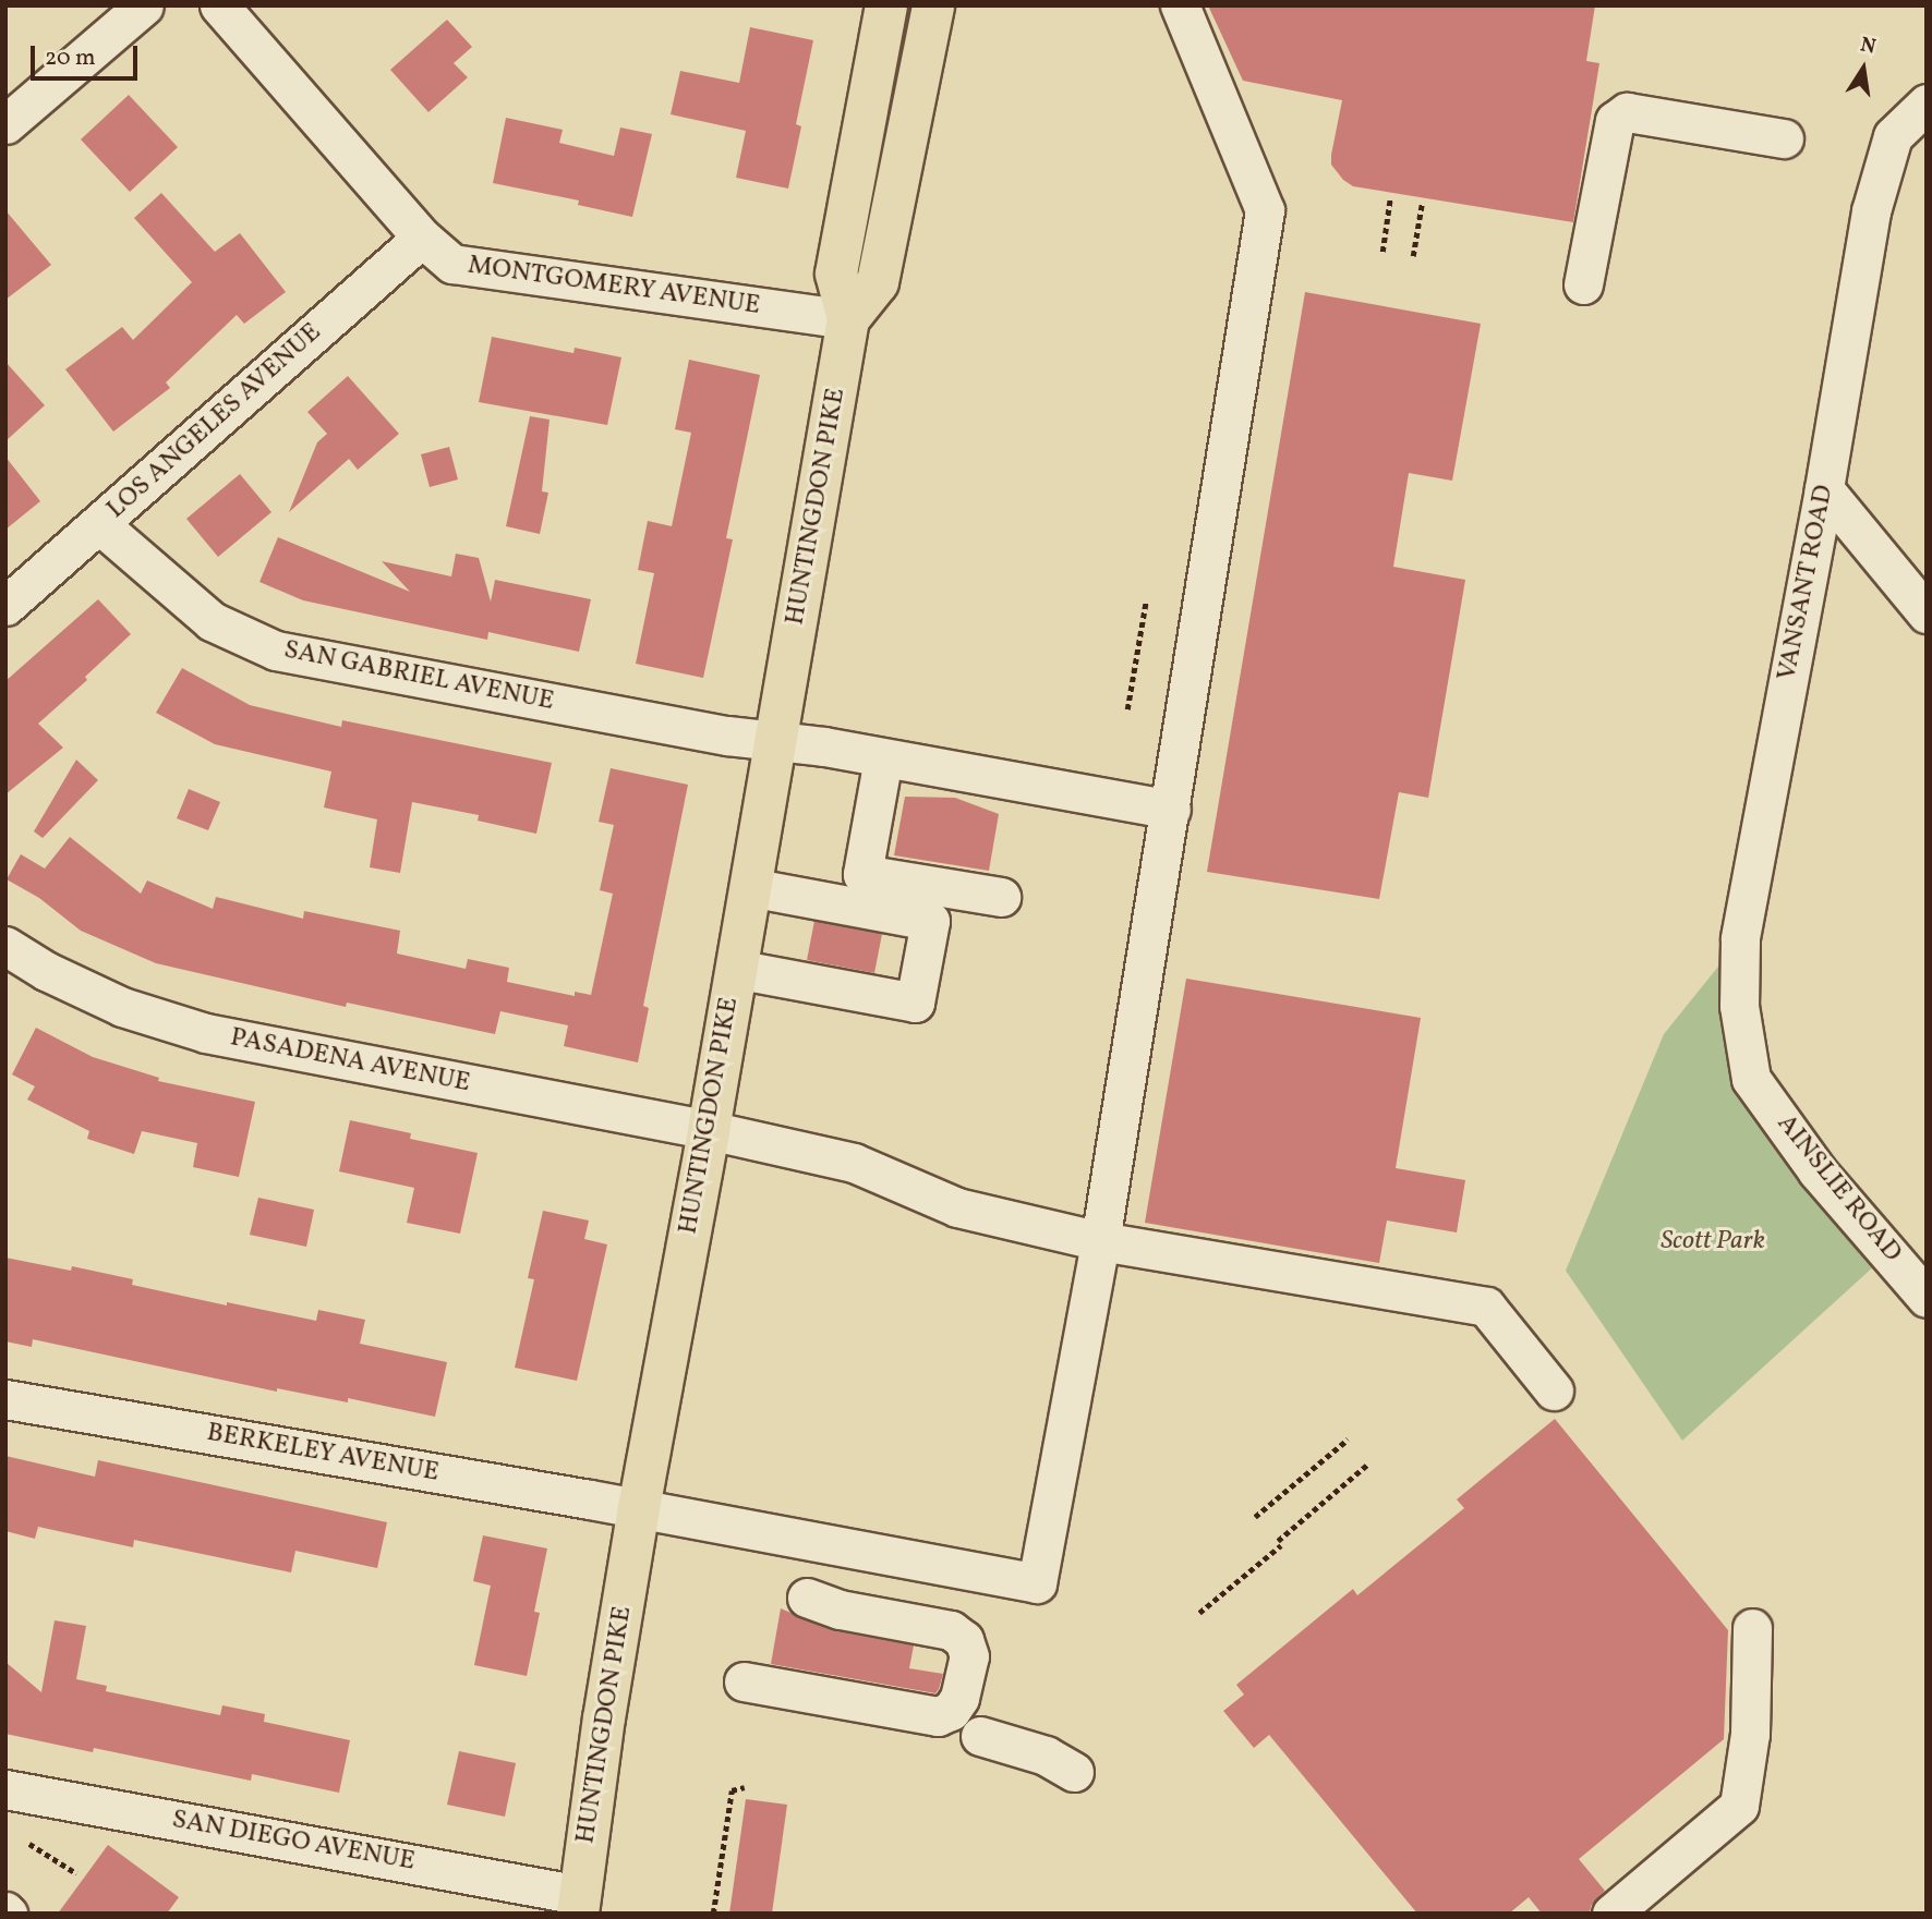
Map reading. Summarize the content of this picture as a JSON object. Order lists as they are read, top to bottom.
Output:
{
  "streets": {
    "main road": ["HUNTINGDON PIKE"],
    "street": [
      "MONTGOMERY AVENUE",
      "LOS ANGELES AVENUE",
      "VANSANT ROAD",
      "SAN GABRIEL AVENUE",
      "PASADENA AVENUE",
      "AINSLIE ROAD",
      "BERKELEY AVENUE",
      "SAN DIEGO AVENUE"
    ]
  },
  "crossings": [
    ["MONTGOMERY AVENUE", "LOS ANGELES AVENUE"],
    ["MONTGOMERY AVENUE", "HUNTINGDON PIKE"],
    ["LOS ANGELES AVENUE", "SAN GABRIEL AVENUE"],
    ["HUNTINGDON PIKE", "SAN GABRIEL AVENUE"],
    ["HUNTINGDON PIKE", "PASADENA AVENUE"],
    ["HUNTINGDON PIKE", "BERKELEY AVENUE"],
    ["HUNTINGDON PIKE", "SAN DIEGO AVENUE"],
    ["VANSANT ROAD", "AINSLIE ROAD"],
    ["PASADENA AVENUE", "BERKELEY AVENUE"]
  ],
  "parks": ["Scott Park"],
  "scale_bar": "20 m",
  "north": "top"
}
